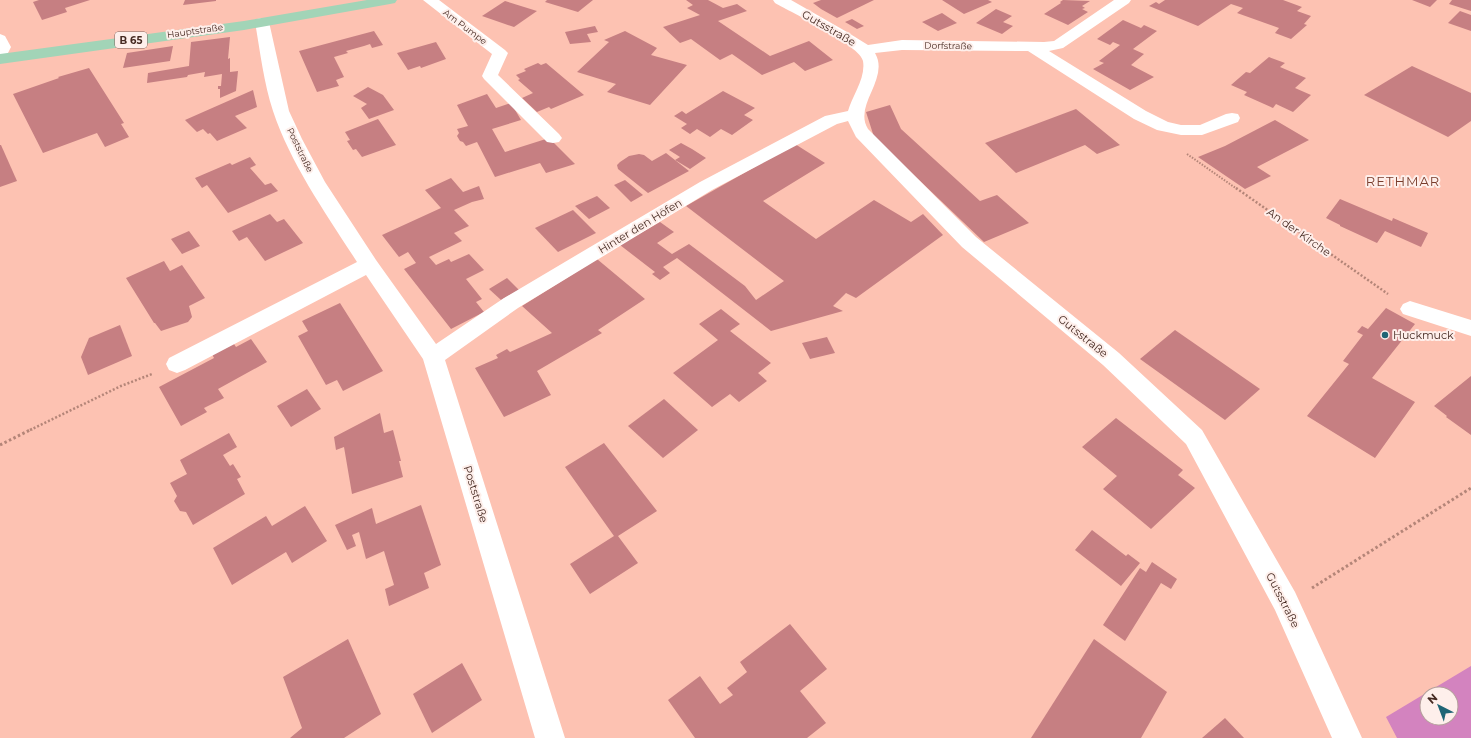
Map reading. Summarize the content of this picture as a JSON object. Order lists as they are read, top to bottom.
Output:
{
  "streets": {
    "main road": ["Hauptstraße", "B 65"],
    "street": [
      "Am Pumpe",
      "Gutsstraße",
      "Dorfstraße",
      "Poststraße",
      "Hinter den Höfen"
    ],
    "path": ["An der Kirche"]
  },
  "crossings": [
    ["Gutsstraße", "Dorfstraße"],
    ["Gutsstraße", "Hinter den Höfen"],
    ["Hauptstraße", "Poststraße"],
    ["Poststraße", "Hinter den Höfen"]
  ],
  "districts": ["RETHMAR"],
  "places": ["Huckmuck"],
  "north": "top left"
}
